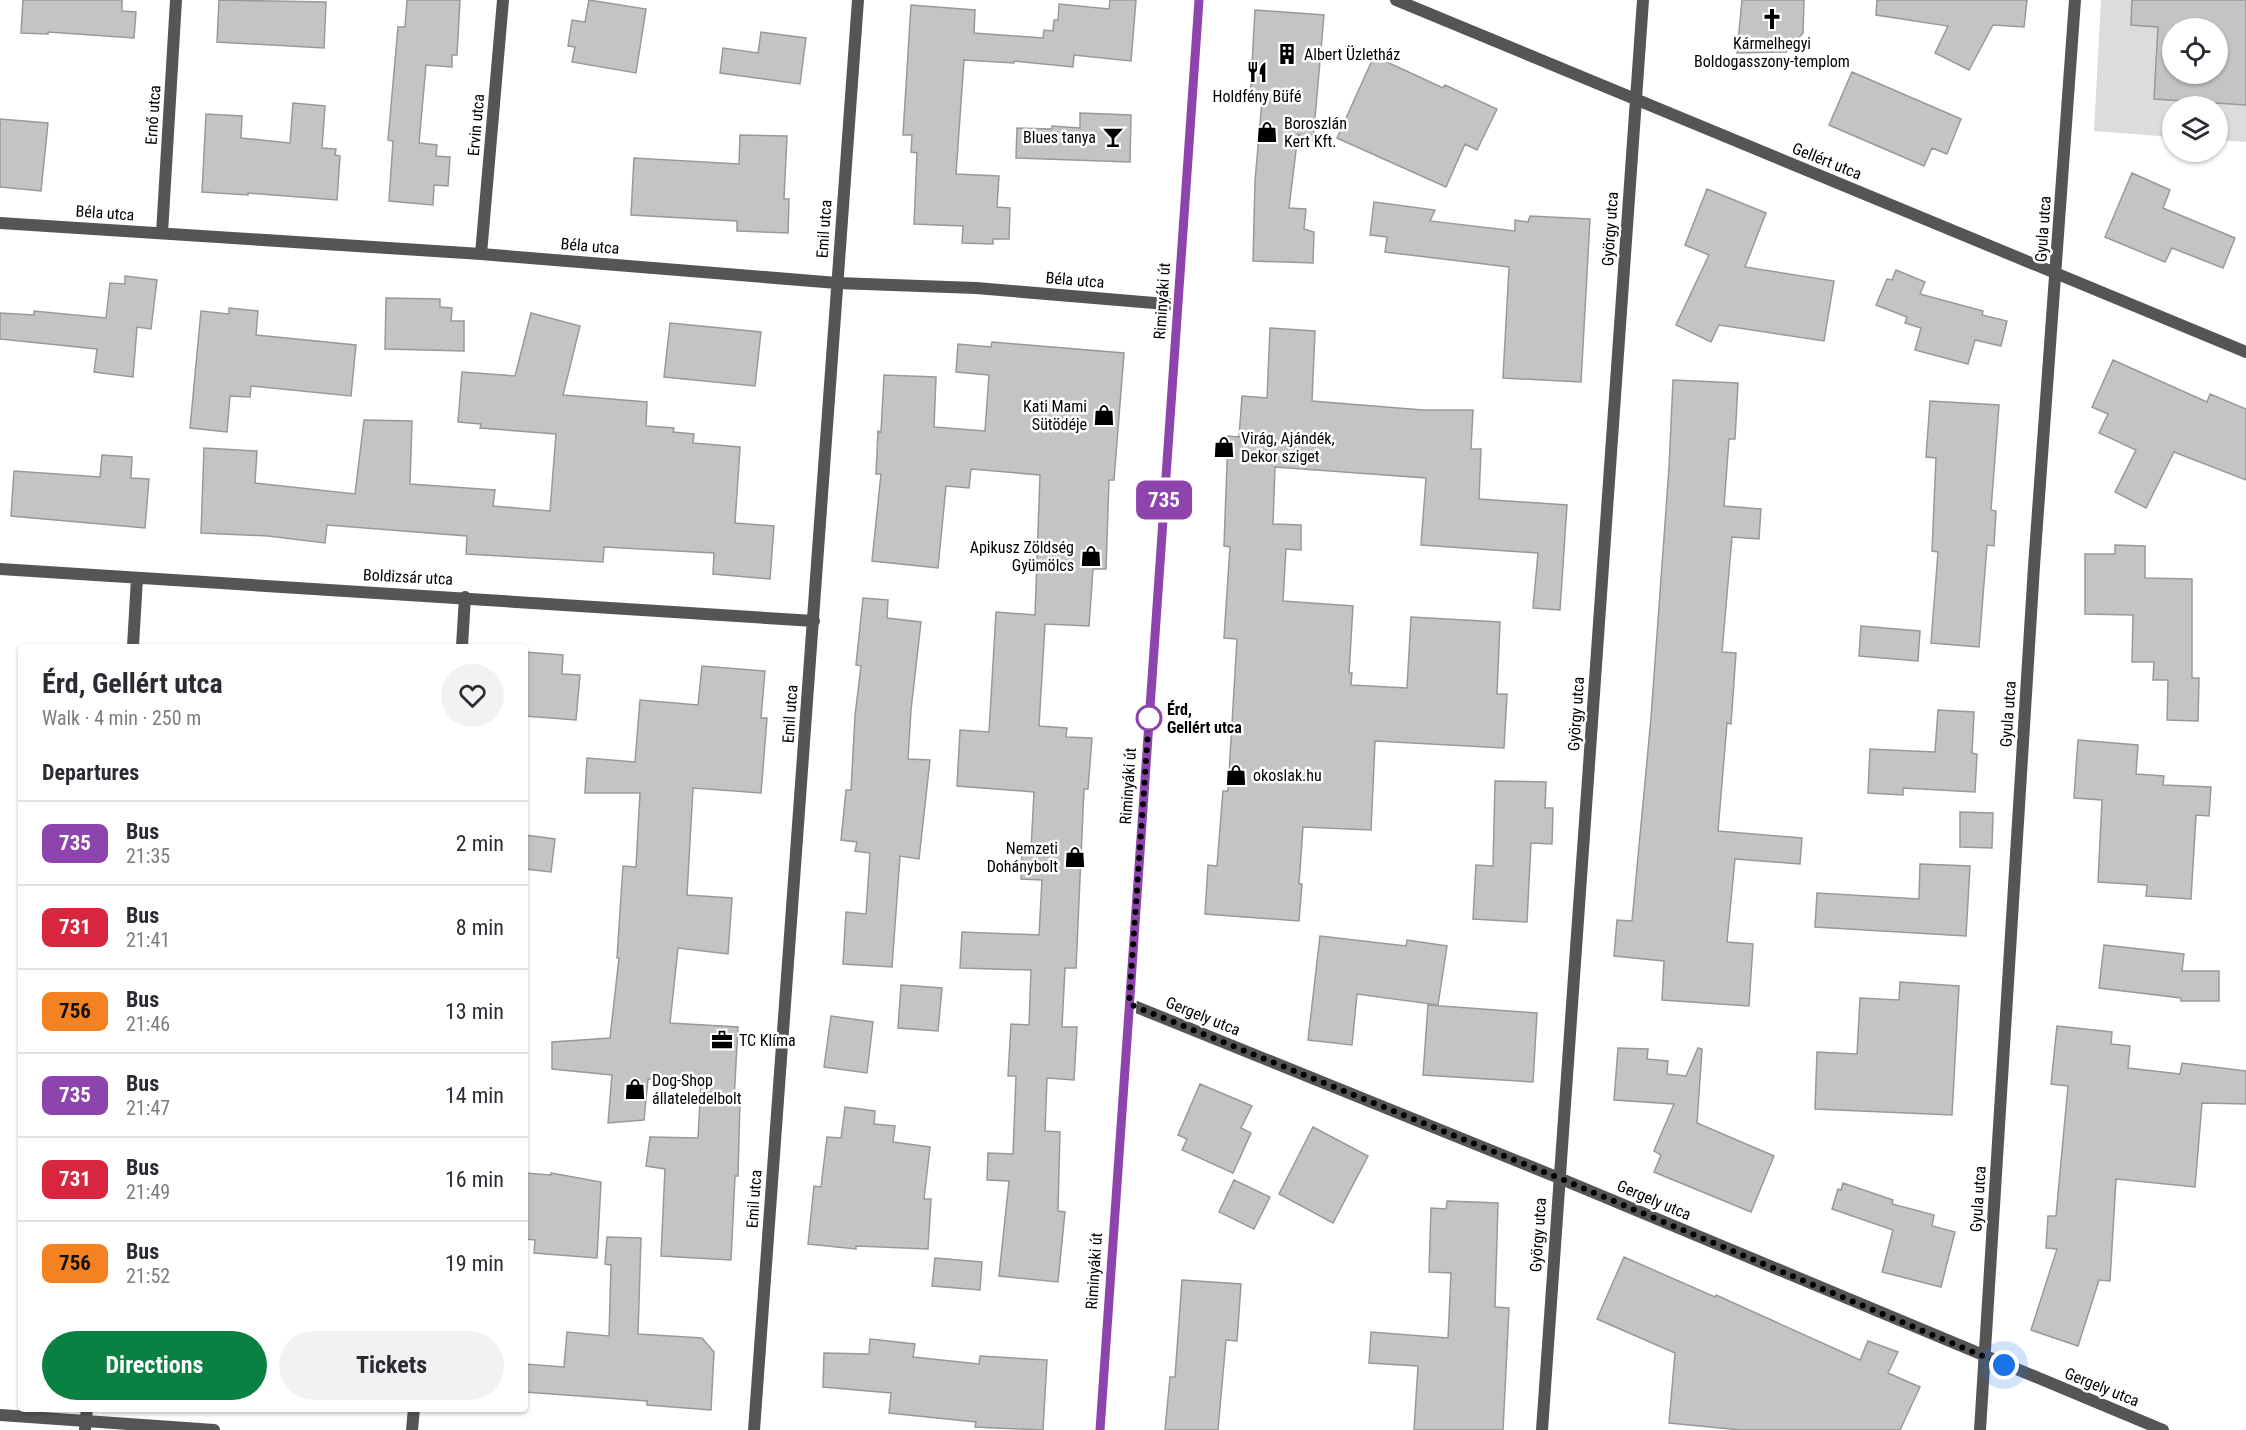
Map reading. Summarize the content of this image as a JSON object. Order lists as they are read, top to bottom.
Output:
{
  "streets": {
    "main road": ["Riminyáki út"],
    "street": [
      "Ernő utca",
      "Ervin utca",
      "Gellért utca",
      "Béla utca",
      "Emil utca",
      "György utca",
      "Gyula utca",
      "Boldizsár utca",
      "Gergely utca"
    ]
  },
  "crossings": [
    ["Ernő utca", "Béla utca"],
    ["Ervin utca", "Béla utca"],
    ["Gellért utca", "György utca"],
    ["Gellért utca", "Gyula utca"],
    ["Béla utca", "Emil utca"],
    ["Béla utca", "Riminyáki út"],
    ["Emil utca", "Boldizsár utca"],
    ["György utca", "Gergely utca"],
    ["Gyula utca", "Gergely utca"],
    ["Riminyáki út", "Gergely utca"]
  ],
  "places": {
    "church": ["Kármelhegyi Boldogasszony-templom"],
    "building": ["Albert Üzletház"],
    "restaurant": ["Holdfény Büfé"],
    "shop": [
      "Boroszlán Kert Kft.",
      "Kati Mami Sütödéje",
      "Virág, Ajándék, Dekor sziget",
      "Apikusz Zöldség Gyümölcs",
      "okoslak.hu",
      "Nemzeti Dohánybolt",
      "Dog-Shop állateledelbolt"
    ],
    "bar": ["Blues tanya"],
    "other": ["Érd, Gellért utca"],
    "office": ["TC Klíma"]
  },
  "lines": ["bus line 735"],
  "page": {
    "on_map": "735",
    "heading": [
      ["Érd, Gellért utca", "Walk · 4 min · 250 m"],
      "Departures"
    ],
    "list": [
      {
        "mark": "735",
        "name": "Bus",
        "note": "21:35",
        "value": "2 min"
      },
      {
        "mark": "731",
        "name": "Bus",
        "note": "21:41",
        "value": "8 min"
      },
      {
        "mark": "756",
        "name": "Bus",
        "note": "21:46",
        "value": "13 min"
      },
      {
        "mark": "735",
        "name": "Bus",
        "note": "21:47",
        "value": "14 min"
      },
      {
        "mark": "731",
        "name": "Bus",
        "note": "21:49",
        "value": "16 min"
      },
      {
        "mark": "756",
        "name": "Bus",
        "note": "21:52",
        "value": "19 min"
      }
    ],
    "buttons": ["Directions", "Tickets"]
  }
}
